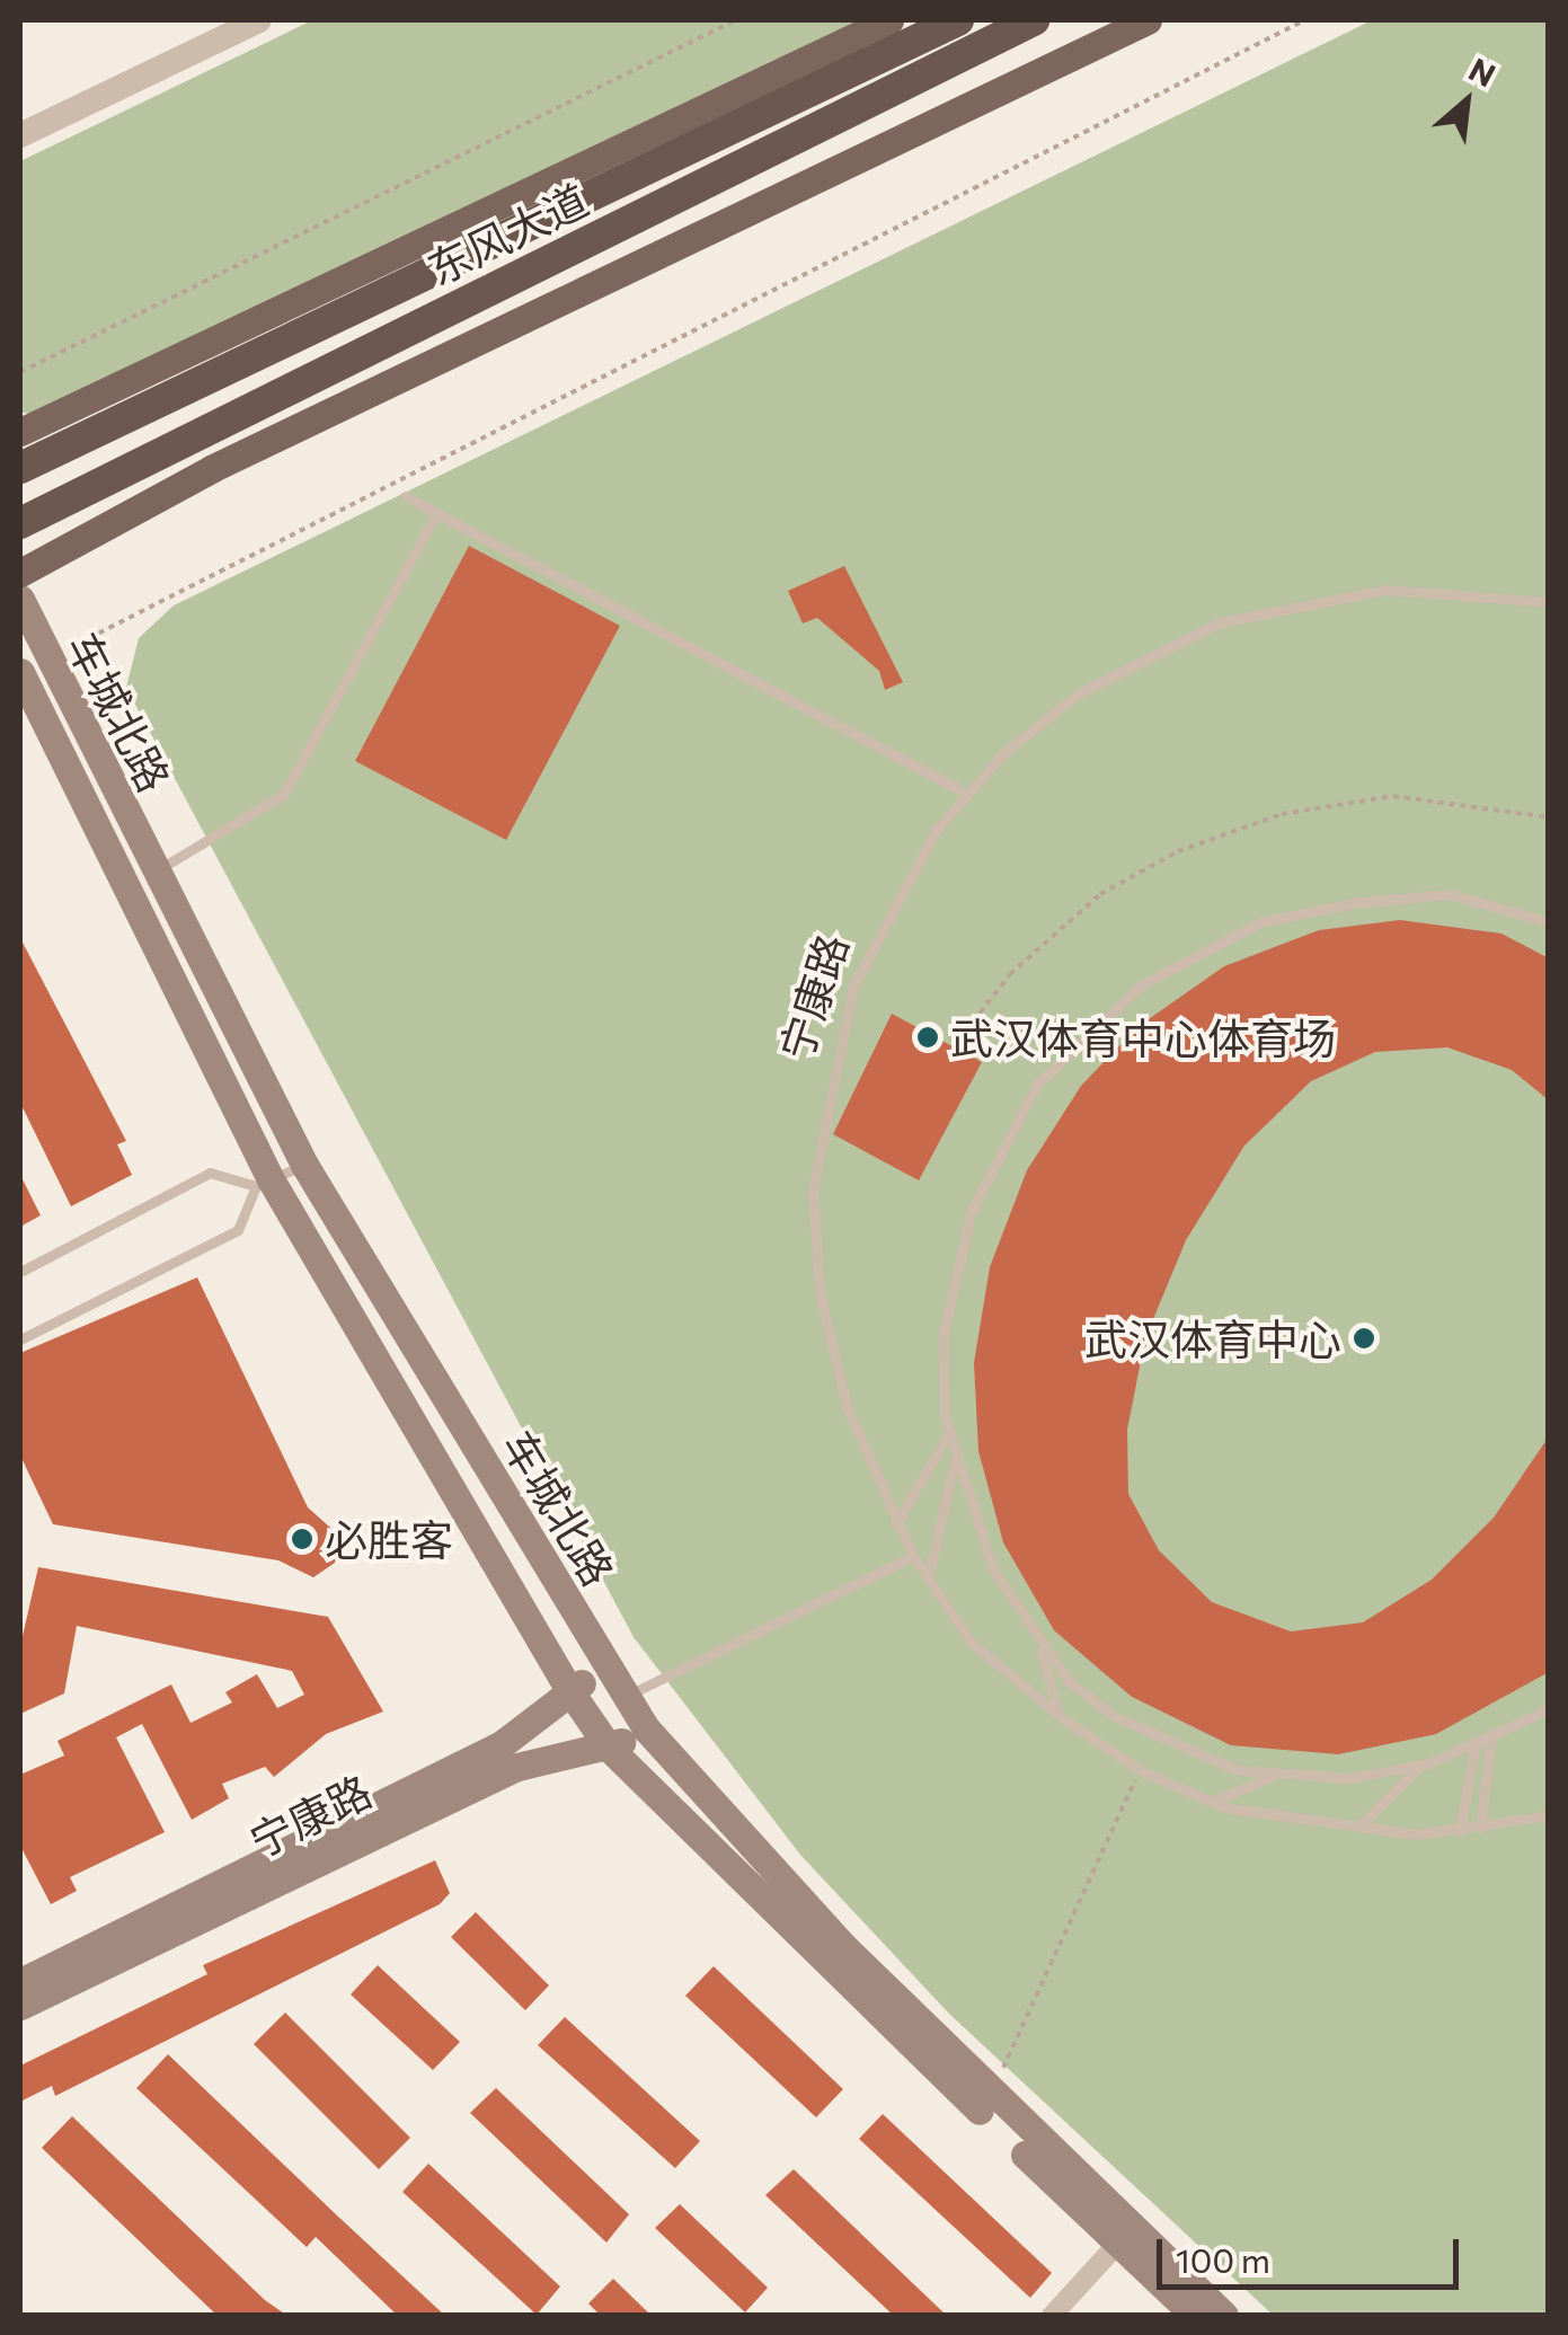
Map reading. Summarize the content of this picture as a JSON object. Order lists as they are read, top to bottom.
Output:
{
  "streets": {
    "highway": ["东风大道"],
    "main road": ["车城北路", "宁康路"]
  },
  "crossings": [
    ["车城北路", "宁康路"]
  ],
  "places": ["武汉体育中心体育场", "武汉体育中心", "必胜客"],
  "scale_bar": "100 m",
  "north": "top right"
}
